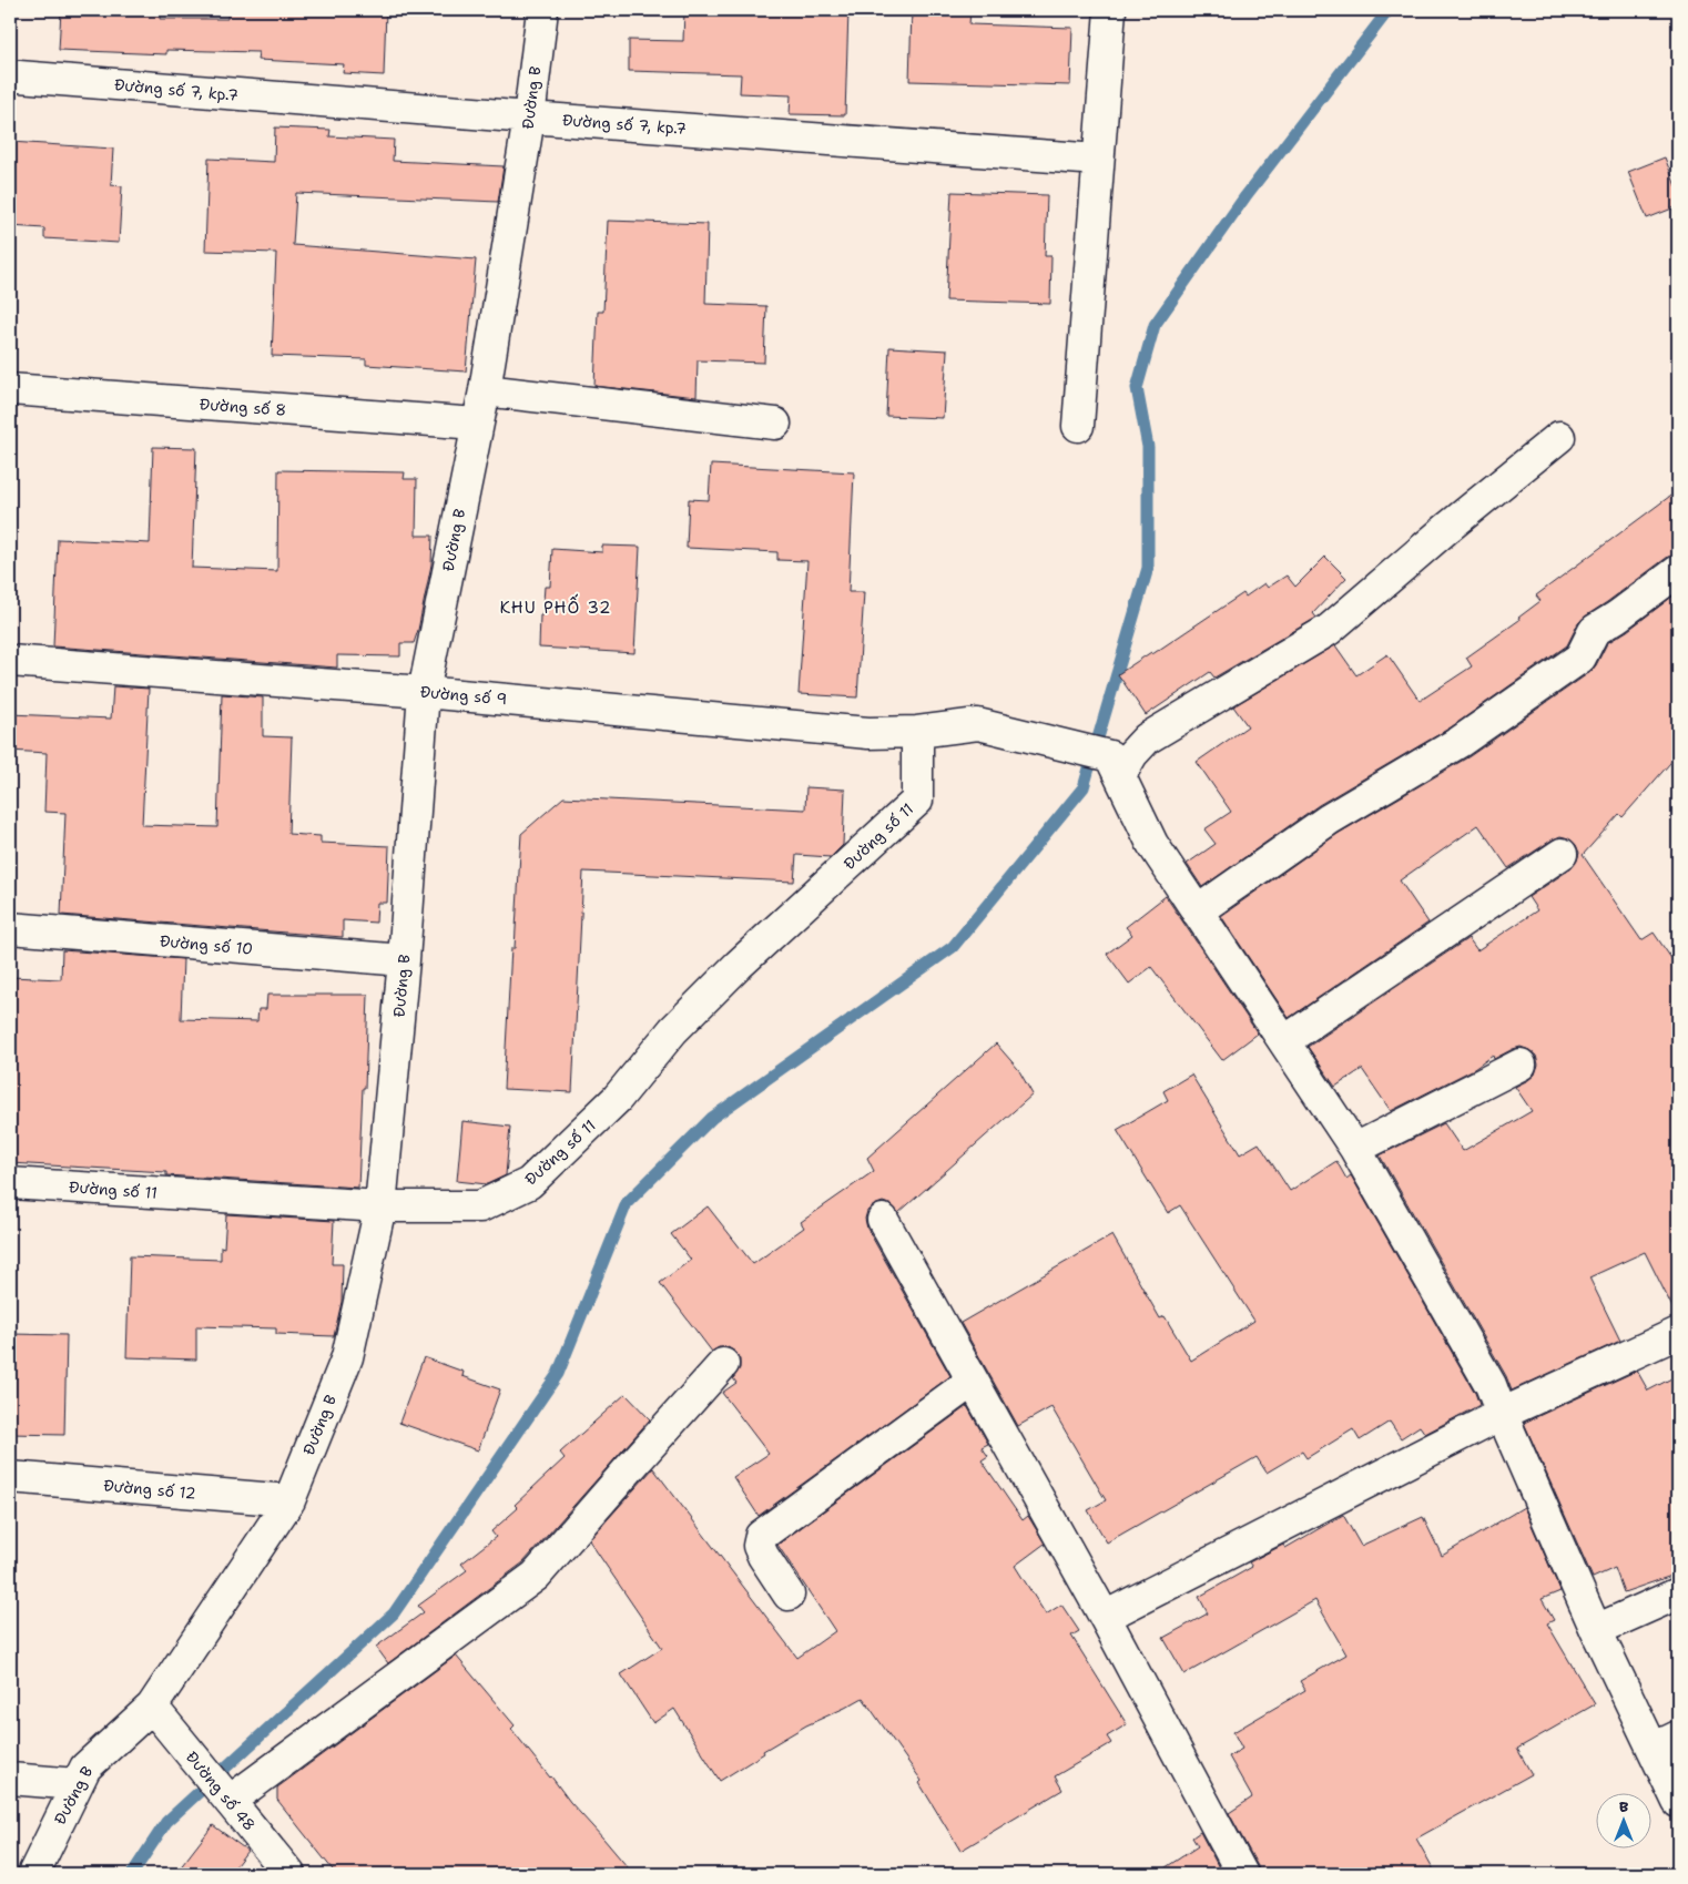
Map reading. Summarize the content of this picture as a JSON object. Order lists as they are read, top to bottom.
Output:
{
  "streets": {
    "street": [
      "Đường số 7, kp.7",
      "Đường B",
      "Đường số 8",
      "Đường số 9",
      "Đường số 11",
      "Đường số 10",
      "Đường số 12",
      "Đường số 48"
    ]
  },
  "crossings": [
    ["Đường số 7, kp.7", "Đường B"],
    ["Đường B", "Đường số 8"],
    ["Đường B", "Đường số 9"],
    ["Đường B", "Đường số 11"],
    ["Đường B", "Đường số 10"],
    ["Đường B", "Đường số 12"],
    ["Đường B", "Đường số 48"],
    ["Đường số 9", "Đường số 11"]
  ],
  "districts": ["KHU PHỐ 32"],
  "north": "top"
}
